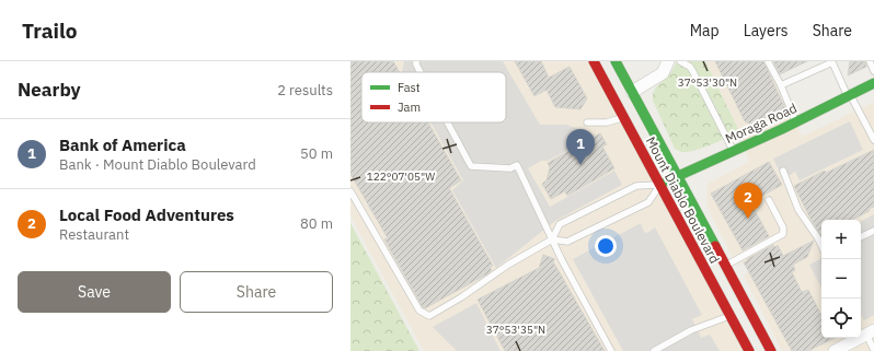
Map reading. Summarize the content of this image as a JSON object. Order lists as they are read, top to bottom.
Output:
{
  "streets": {
    "main road": ["Moraga Road", "Mount Diablo Boulevard"]
  },
  "crossings": [
    ["Moraga Road", "Mount Diablo Boulevard"]
  ],
  "legend": ["Fast", "Jam"],
  "page": {
    "header": "Trailo",
    "nav": ["Map", "Layers", "Share"],
    "heading": ["Nearby", "2 results"],
    "list": [
      {
        "mark": "1",
        "name": "Bank of America",
        "note": "Bank · Mount Diablo Boulevard",
        "value": "50 m"
      },
      {
        "mark": "2",
        "name": "Local Food Adventures",
        "note": "Restaurant",
        "value": "80 m"
      }
    ],
    "pins": ["1", "2"],
    "map_buttons": ["+", "−"],
    "buttons": ["Save", "Share"]
  },
  "coordinates": ["37°53'30\"N", "122°07'05\"W", "37°53'35\"N"]
}
